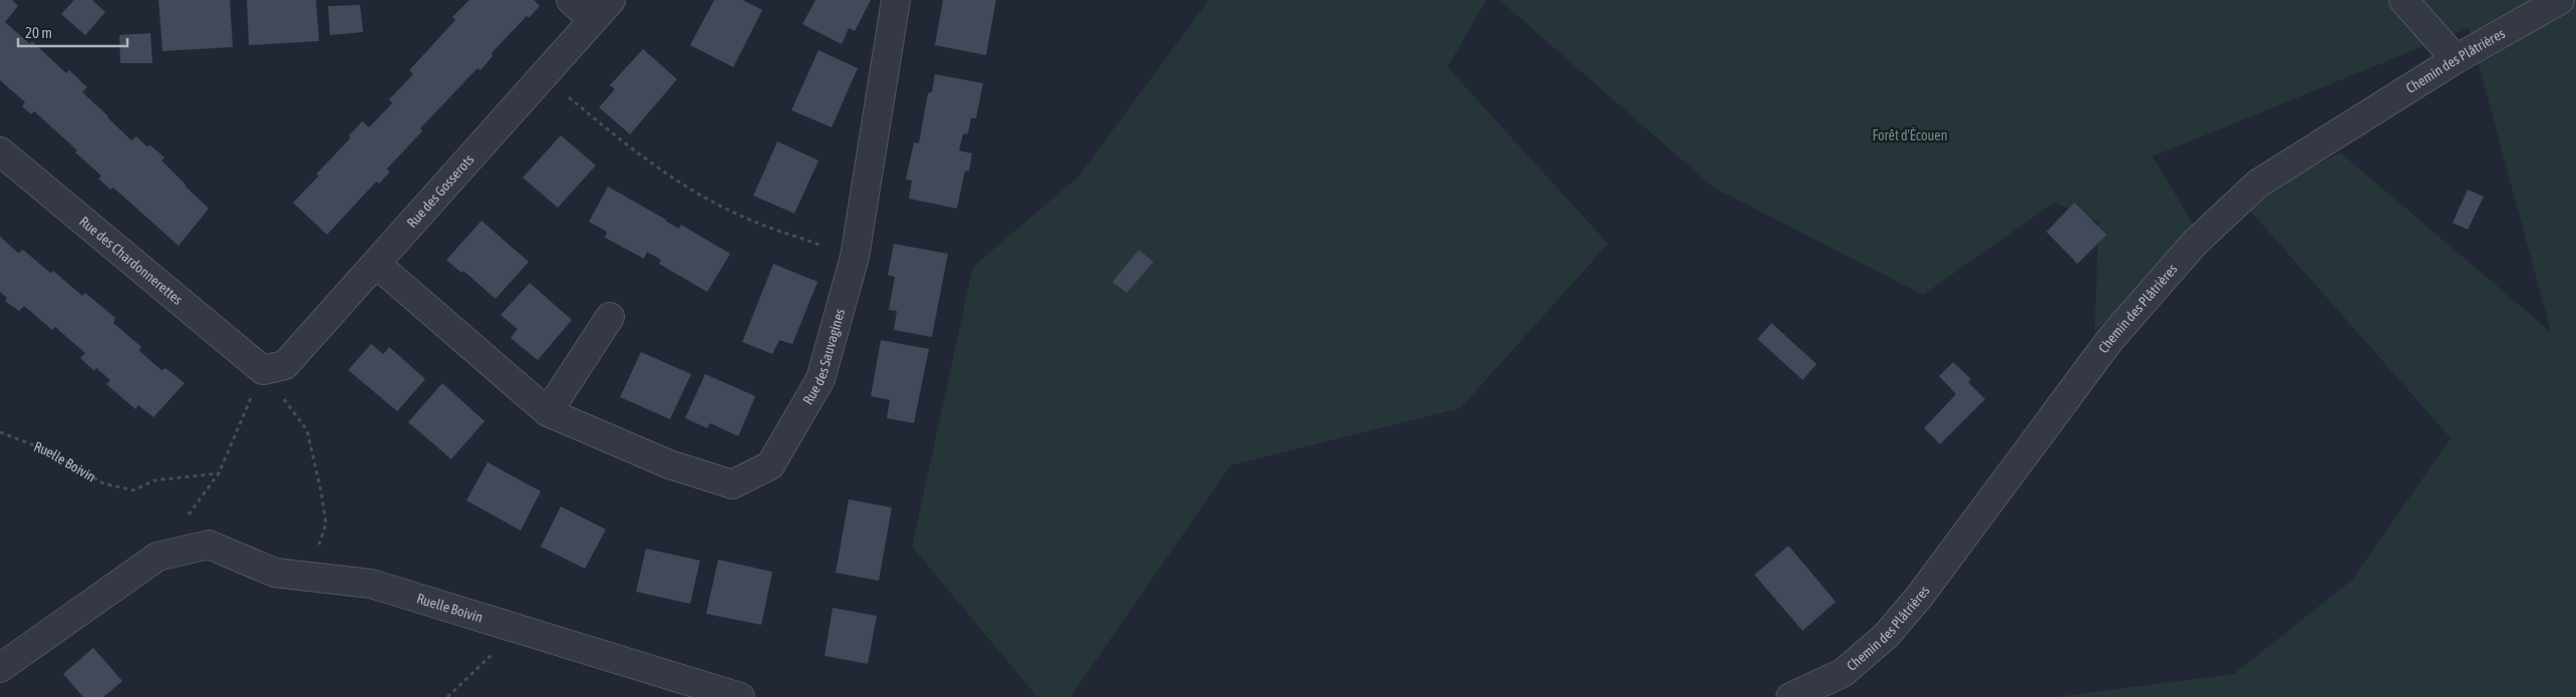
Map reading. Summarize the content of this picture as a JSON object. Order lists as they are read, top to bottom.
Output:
{
  "streets": {
    "street": [
      "Chemin des Plâtrières",
      "Rue des Gosserots",
      "Rue des Chardonnerettes",
      "Rue des Sauvagines",
      "Ruelle Boivin"
    ]
  },
  "crossings": [
    ["Rue des Gosserots", "Rue des Chardonnerettes"],
    ["Rue des Gosserots", "Rue des Sauvagines"]
  ],
  "parks": ["Forêt d'Écouen"],
  "scale_bar": "20 m"
}
